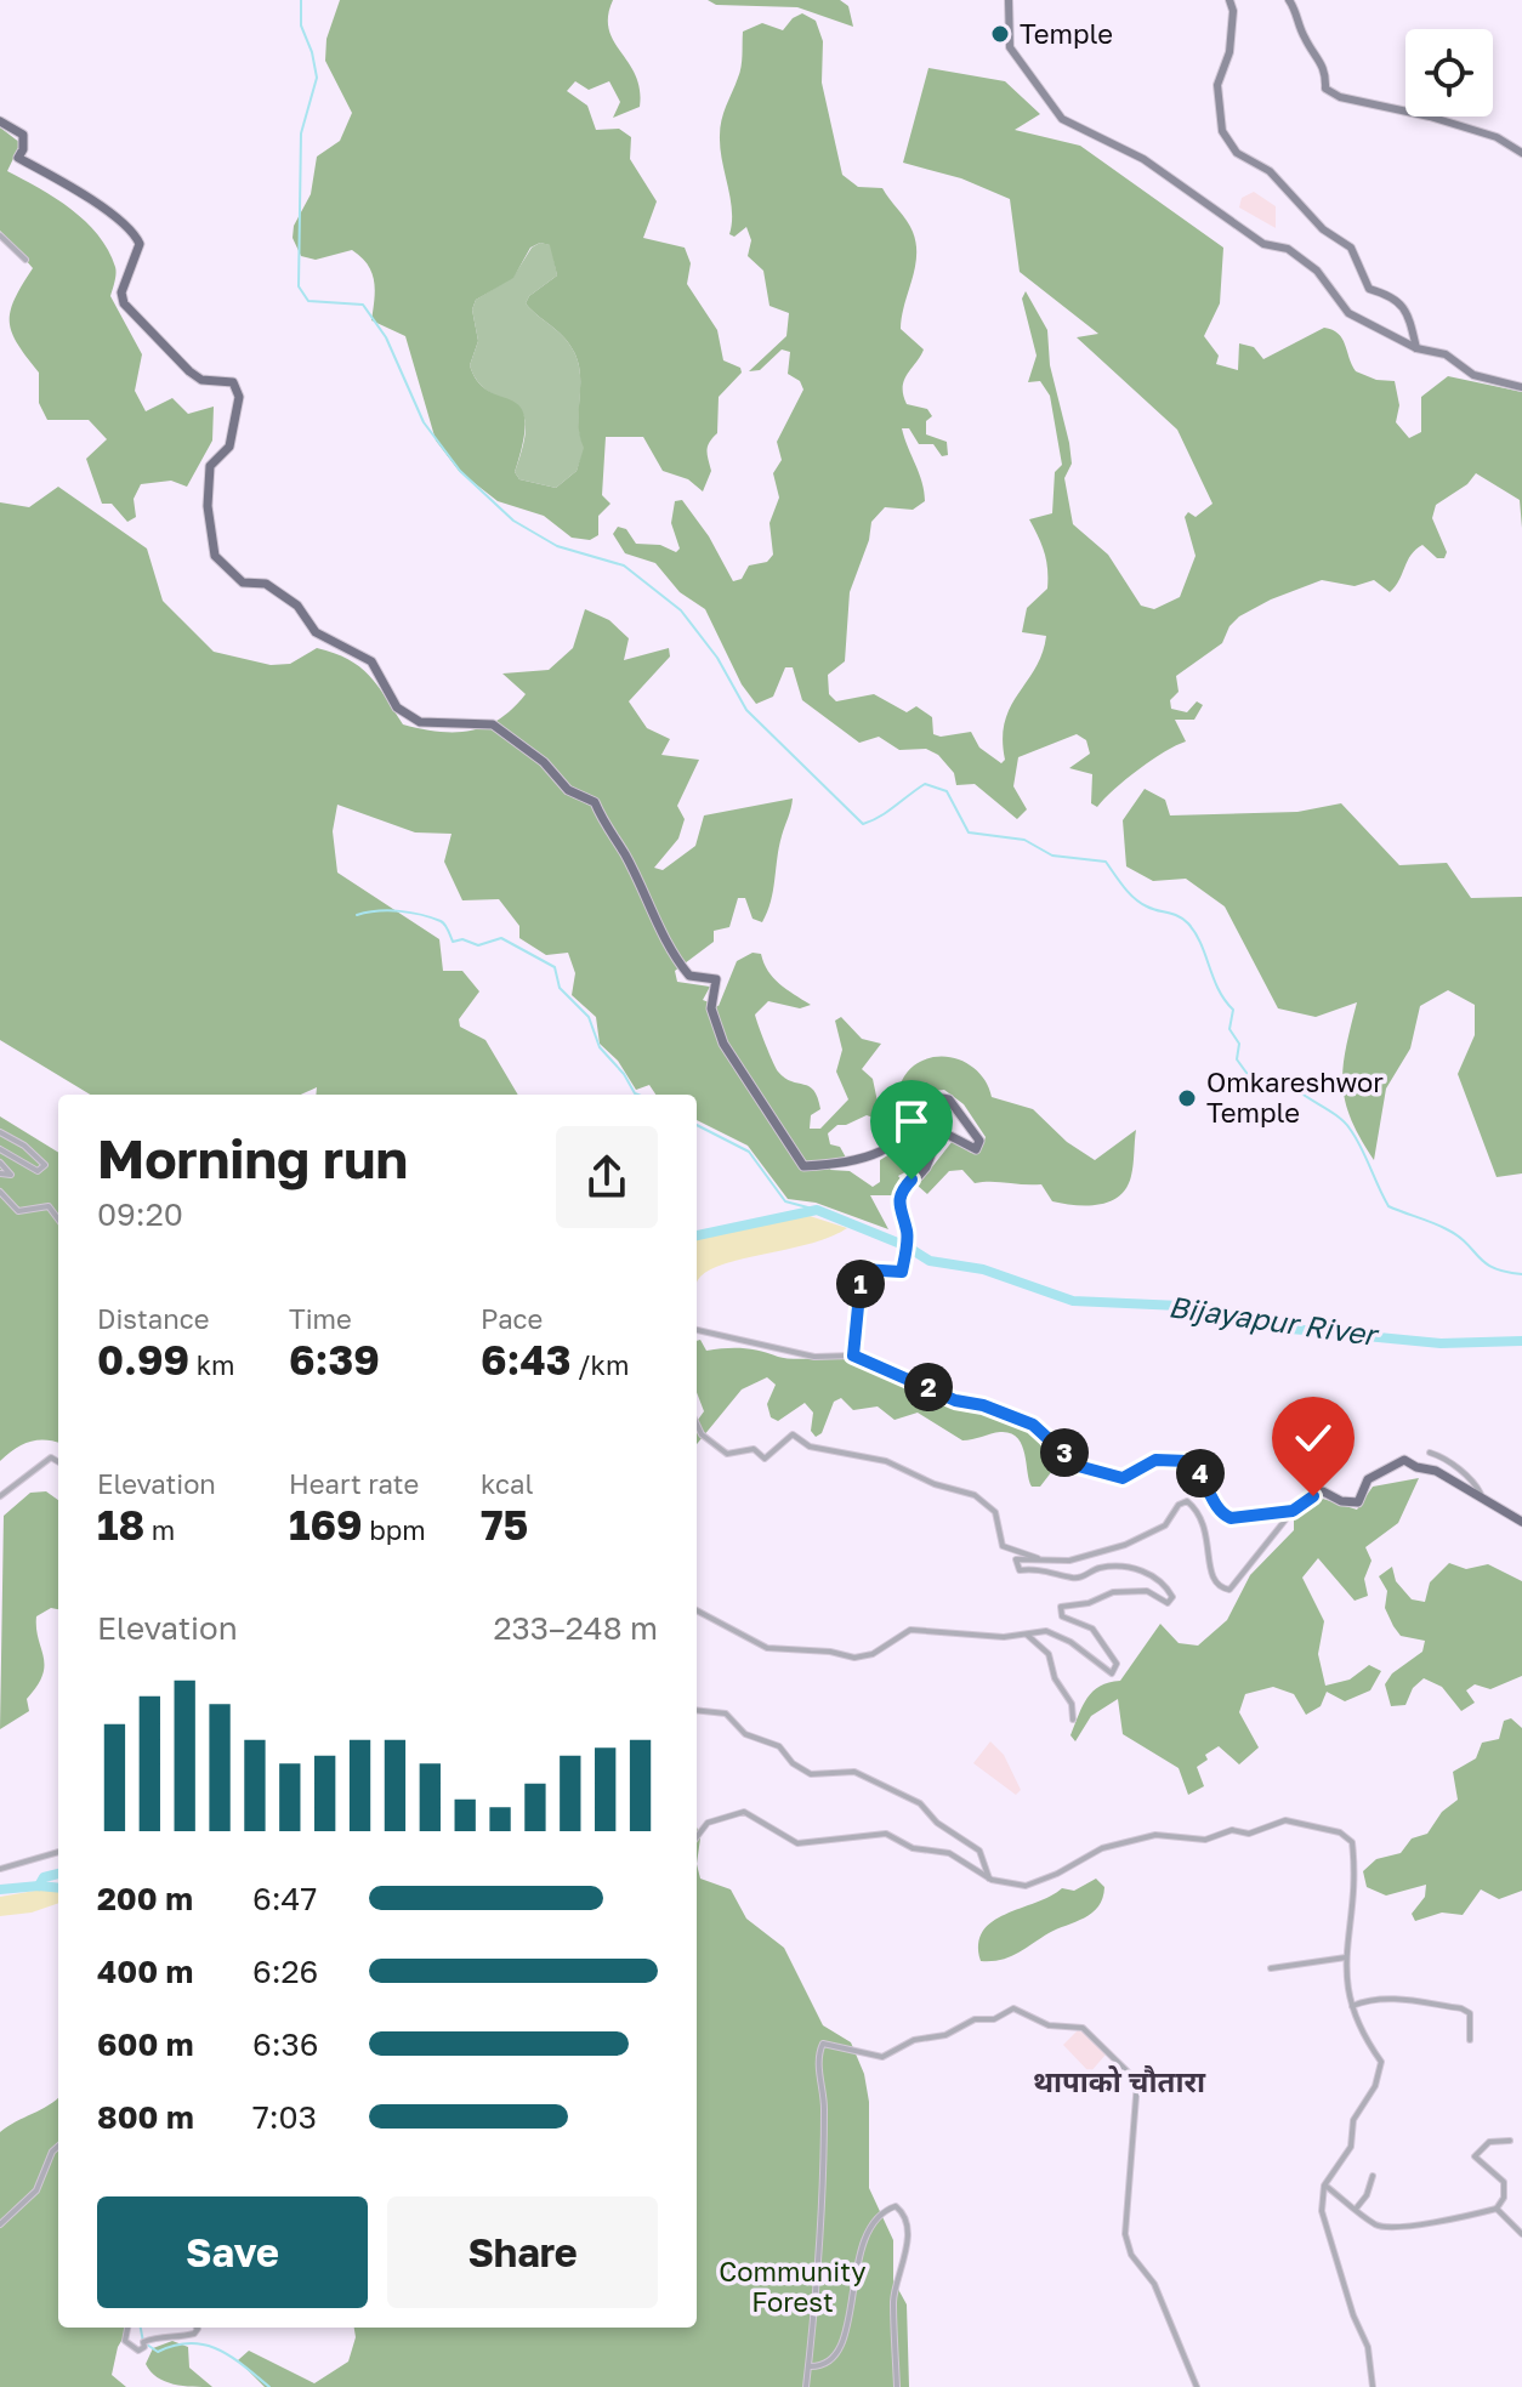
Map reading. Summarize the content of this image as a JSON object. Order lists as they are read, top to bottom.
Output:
{
  "districts": ["थापाको चौतारा"],
  "water": ["Bijayapur River"],
  "parks": ["Community Forest"],
  "places": ["Temple", "Omkareshwor Temple"],
  "page": {
    "heading": ["Morning run", "09:20"],
    "pins": [
      "1",
      "2",
      "3",
      "4"
    ],
    "stats": [
      ["Distance", "0.99 km"],
      ["Time", "6:39"],
      ["Pace", "6:43 /km"],
      ["Elevation", "18 m"],
      ["Heart rate", "169 bpm"],
      ["kcal", "75"]
    ],
    "chart": ["Elevation", "233–248 m"],
    "list": [
      {
        "name": "200 m",
        "note": "6:47"
      },
      {
        "name": "400 m",
        "note": "6:26"
      },
      {
        "name": "600 m",
        "note": "6:36"
      },
      {
        "name": "800 m",
        "note": "7:03"
      }
    ],
    "buttons": ["Save", "Share"]
  }
}
